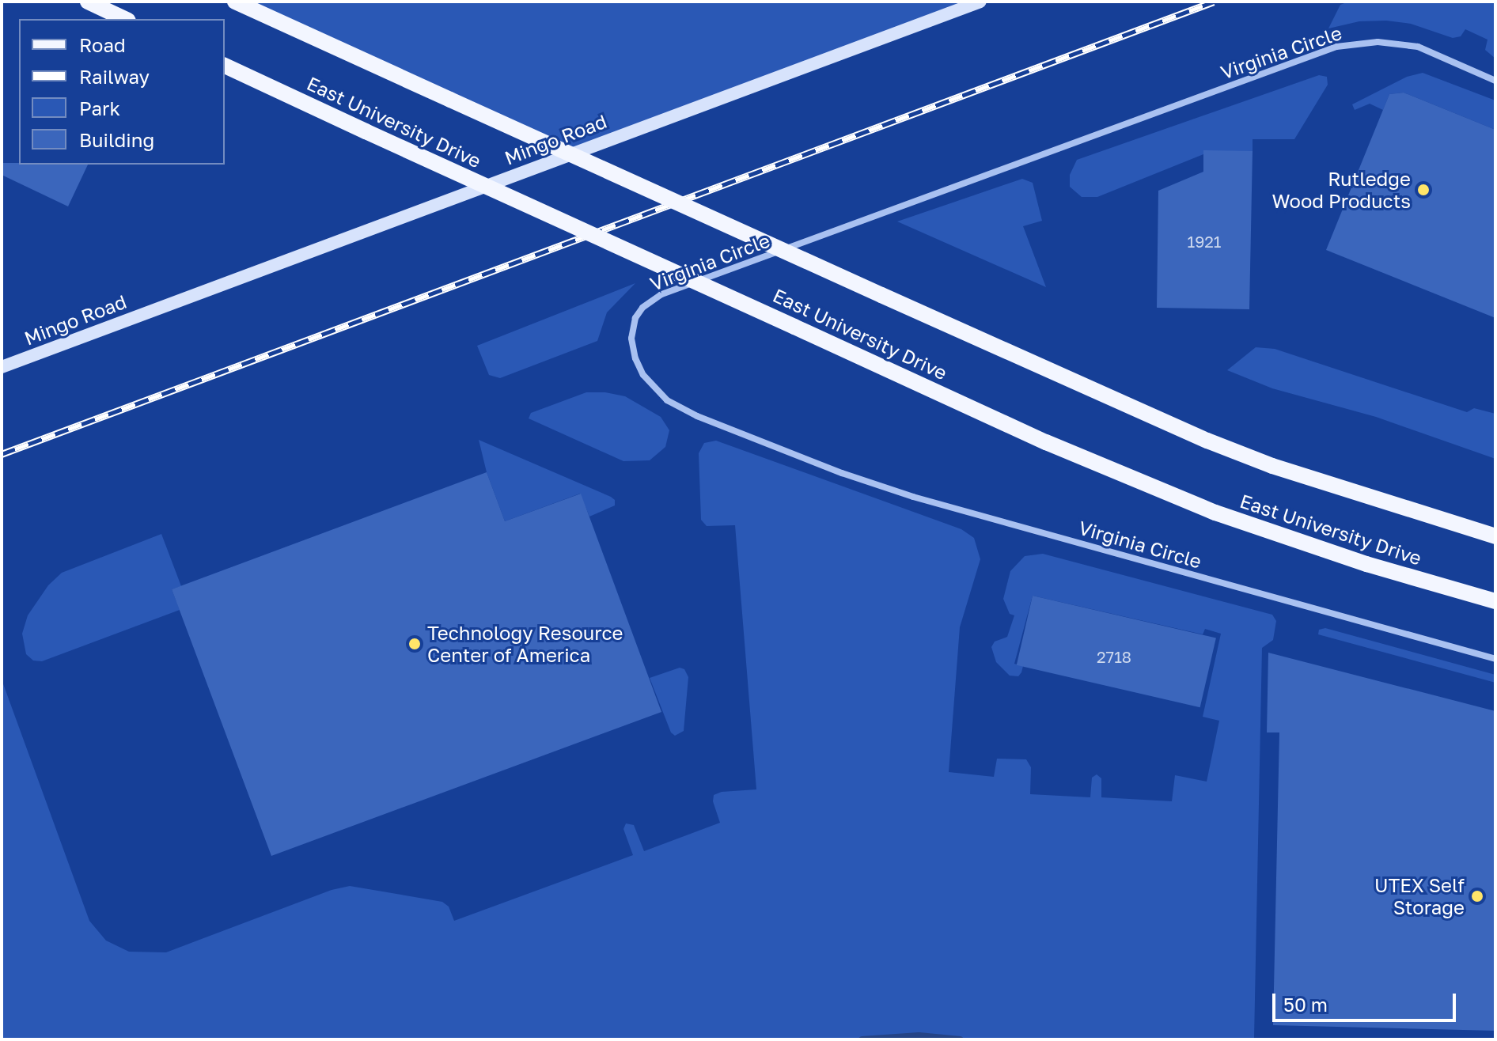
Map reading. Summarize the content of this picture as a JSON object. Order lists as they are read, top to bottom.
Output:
{
  "streets": {
    "main road": ["East University Drive"],
    "street": ["Virginia Circle", "Mingo Road"]
  },
  "places": ["Rutledge Wood Products", "Technology Resource Center of America", "UTEX Self Storage"],
  "house_numbers": ["1921", "2718"],
  "legend": [
    "Road",
    "Railway",
    "Park",
    "Building"
  ],
  "scale_bar": "50 m"
}
